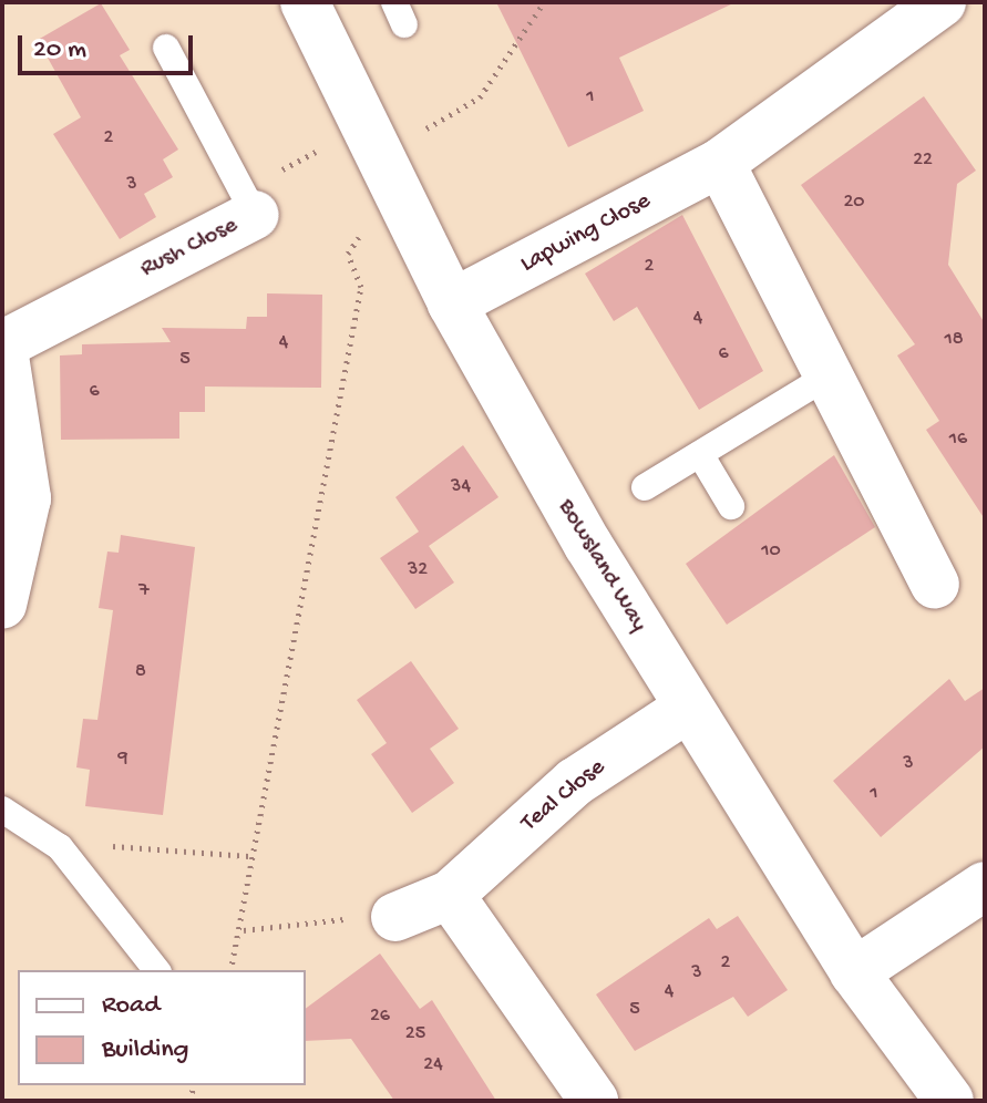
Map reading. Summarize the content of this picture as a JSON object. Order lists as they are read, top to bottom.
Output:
{
  "streets": {
    "street": [
      "Lapwing Close",
      "Rush Close",
      "Bowsland Way",
      "Teal Close"
    ]
  },
  "crossings": [
    ["Lapwing Close", "Bowsland Way"],
    ["Bowsland Way", "Teal Close"]
  ],
  "house_numbers": [
    "1",
    "2",
    "22",
    "3",
    "20",
    "2",
    "4",
    "18",
    "4",
    "6",
    "5",
    "6",
    "16",
    "34",
    "10",
    "32",
    "7",
    "8",
    "9",
    "3",
    "1",
    "2",
    "3",
    "4",
    "5",
    "26",
    "25",
    "24"
  ],
  "legend": ["Road", "Building"],
  "scale_bar": "20 m"
}
